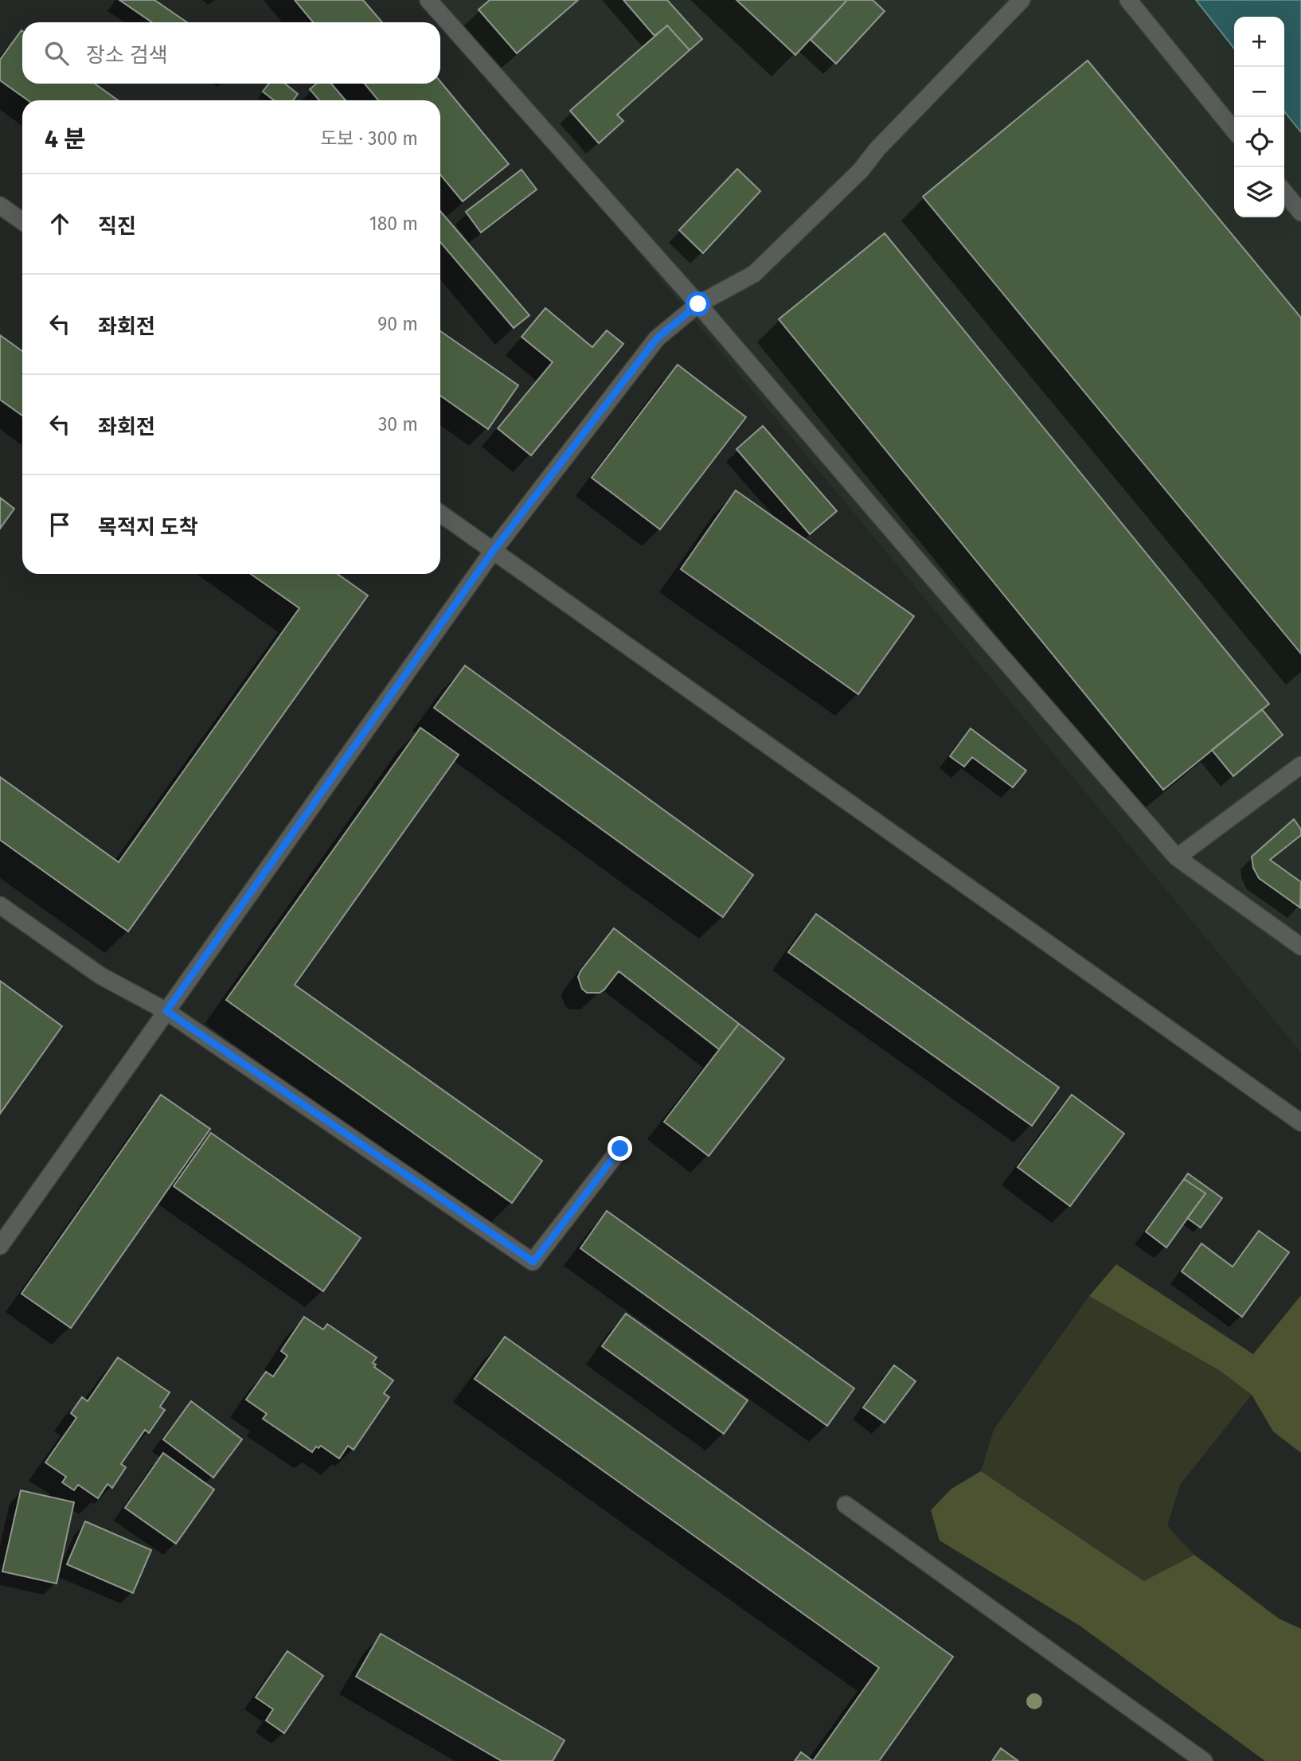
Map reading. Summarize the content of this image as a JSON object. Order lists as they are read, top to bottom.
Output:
{
  "page": {
    "map_buttons": ["+", "−"],
    "search": "장소 검색",
    "heading": ["4 분", "도보 · 300 m"],
    "list": [
      ["직진", "180 m"],
      ["좌회전", "90 m"],
      ["좌회전", "30 m"],
      "목적지 도착"
    ]
  }
}
